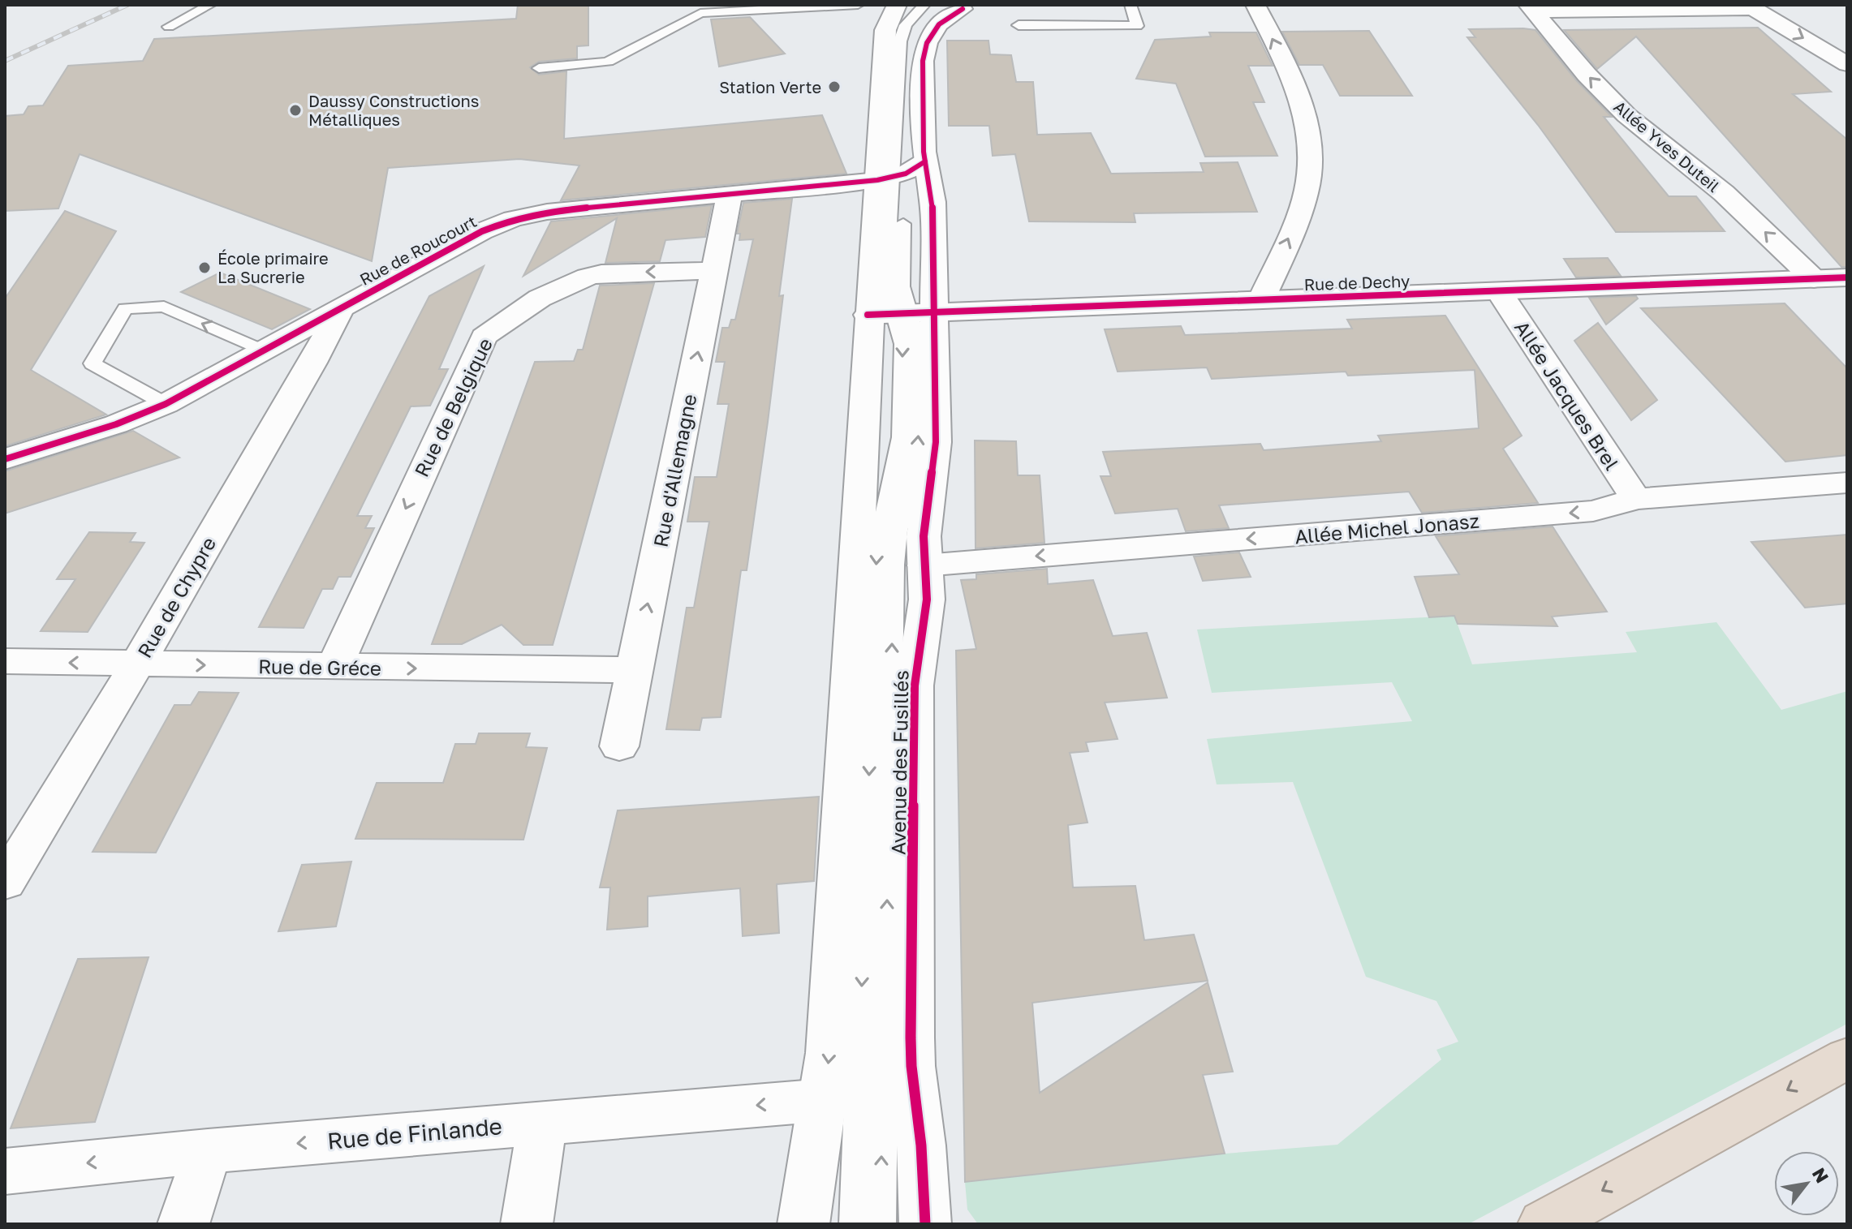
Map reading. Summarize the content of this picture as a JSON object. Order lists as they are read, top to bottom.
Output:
{
  "streets": {
    "street": [
      "Allée Yves Duteil",
      "Rue de Roucourt",
      "Rue de Dechy",
      "Allée Jacques Brel",
      "Rue de Belgique",
      "Rue d'Allemagne",
      "Allée Michel Jonasz",
      "Rue de Chypre",
      "Rue de Gréce",
      "Avenue des Fusillés",
      "Rue de Finlande"
    ]
  },
  "crossings": [
    ["Allée Yves Duteil", "Rue de Dechy"],
    ["Rue de Roucourt", "Rue d'Allemagne"],
    ["Rue de Roucourt", "Rue de Chypre"],
    ["Rue de Roucourt", "Avenue des Fusillés"],
    ["Rue de Dechy", "Allée Jacques Brel"],
    ["Rue de Dechy", "Avenue des Fusillés"],
    ["Allée Jacques Brel", "Allée Michel Jonasz"],
    ["Rue de Belgique", "Rue d'Allemagne"],
    ["Rue de Belgique", "Rue de Gréce"],
    ["Rue d'Allemagne", "Rue de Gréce"],
    ["Allée Michel Jonasz", "Avenue des Fusillés"],
    ["Rue de Chypre", "Rue de Gréce"],
    ["Avenue des Fusillés", "Rue de Finlande"]
  ],
  "one_way": [
    "Allée Yves Duteil",
    "Rue de Belgique",
    "Rue d'Allemagne",
    "Allée Michel Jonasz",
    "Rue de Finlande"
  ],
  "places": ["Station Verte", "Daussy Constructions Métalliques", "École primaire La Sucrerie"],
  "north": "top right"
}
